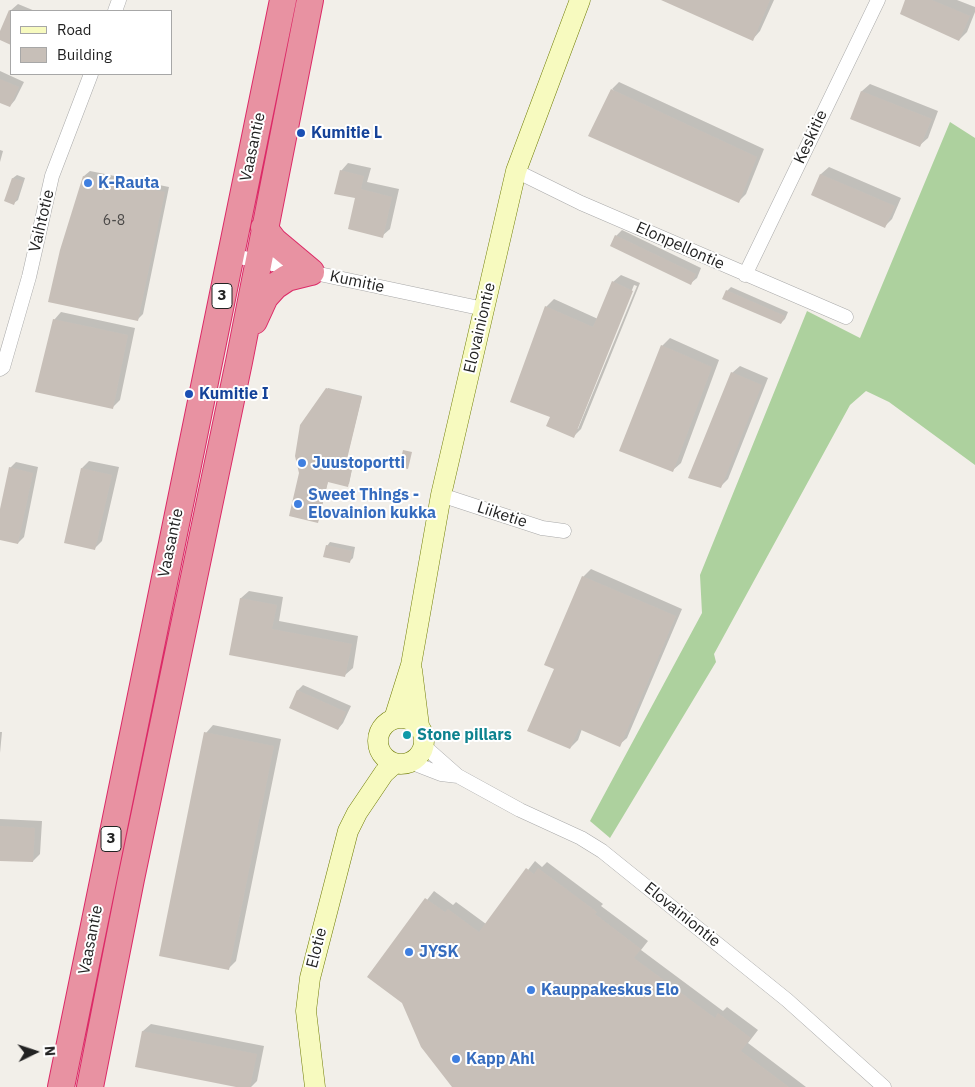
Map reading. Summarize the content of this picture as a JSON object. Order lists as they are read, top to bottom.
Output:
{
  "streets": {
    "highway": ["Vaasantie", "3"],
    "main road": ["Elovainiontie", "Elotie"],
    "street": [
      "Keskitie",
      "Vaihtotie",
      "Elonpellontie",
      "Kumitie",
      "Liiketie"
    ]
  },
  "crossings": [
    ["Keskitie", "Elonpellontie"],
    ["Vaasantie", "Kumitie"],
    ["Elonpellontie", "Elovainiontie"],
    ["Kumitie", "Elovainiontie"],
    ["Elovainiontie", "Liiketie"],
    ["Elovainiontie", "Elotie"]
  ],
  "places": [
    "Kumitie L",
    "K-Rauta",
    "Kumitie I",
    "Juustoportti",
    "Sweet Things - Elovainion kukka",
    "Stone pillars",
    "JYSK",
    "Kauppakeskus Elo",
    "Kapp Ahl"
  ],
  "house_numbers": ["6-8"],
  "legend": ["Road", "Building"],
  "north": "right"
}
